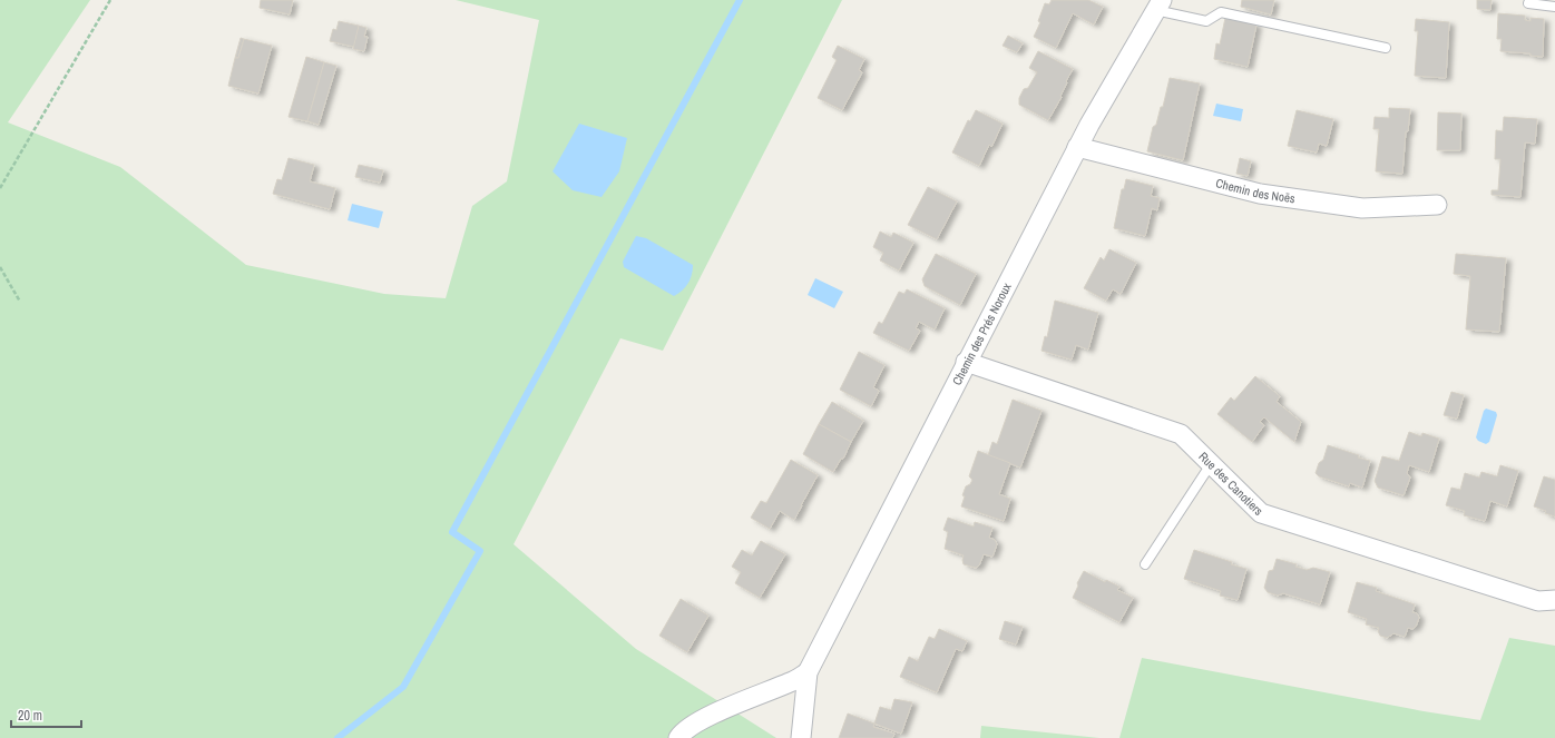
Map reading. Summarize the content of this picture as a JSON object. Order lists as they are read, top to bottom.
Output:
{
  "streets": {
    "street": ["Chemin des Noës", "Chemin des Prés Noroux", "Rue des Canotiers"]
  },
  "crossings": [
    ["Chemin des Noës", "Chemin des Prés Noroux"],
    ["Chemin des Prés Noroux", "Rue des Canotiers"]
  ],
  "scale_bar": "20 m"
}
